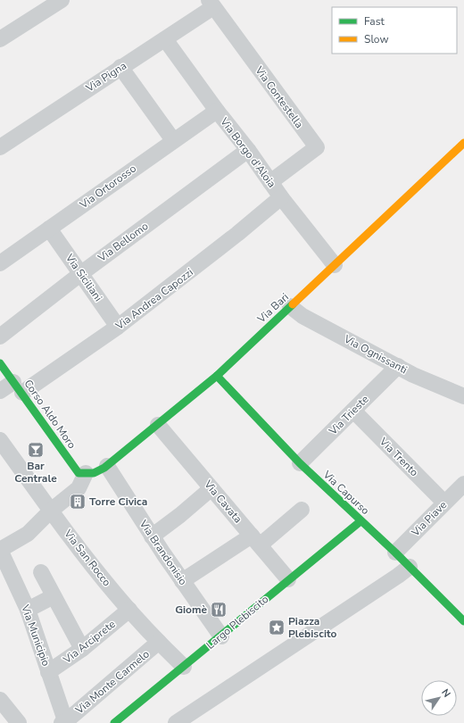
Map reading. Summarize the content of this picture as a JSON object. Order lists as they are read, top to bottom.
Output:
{
  "streets": {
    "street": [
      "Via Pigna",
      "Via Contestella",
      "Via Borgo d'Aloia",
      "Via Ortorosso",
      "Via Bellomo",
      "Via Siciliani",
      "Via Andrea Capozzi",
      "Via Bari",
      "Via Ognissanti",
      "Corso Aldo Moro",
      "Via Trieste",
      "Via Trento",
      "Via Capurso",
      "Via Cavata",
      "Via Piave",
      "Via Brandonisio",
      "Via San Rocco",
      "Largo Plebiscito",
      "Via Municipio",
      "Via Arciprete",
      "Via Monte Carmelo"
    ]
  },
  "crossings": [
    ["Via Pigna", "Via Contestella"],
    ["Via Pigna", "Via Borgo d'Aloia"],
    ["Via Contestella", "Via Borgo d'Aloia"],
    ["Via Borgo d'Aloia", "Via Ortorosso"],
    ["Via Borgo d'Aloia", "Via Bellomo"],
    ["Via Borgo d'Aloia", "Via Andrea Capozzi"],
    ["Via Borgo d'Aloia", "Via Bari"],
    ["Via Ortorosso", "Via Siciliani"],
    ["Via Bellomo", "Via Siciliani"],
    ["Via Siciliani", "Via Andrea Capozzi"],
    ["Via Andrea Capozzi", "Corso Aldo Moro"],
    ["Via Bari", "Via Ognissanti"],
    ["Via Bari", "Corso Aldo Moro"],
    ["Via Bari", "Via Capurso"],
    ["Via Bari", "Via Cavata"],
    ["Via Bari", "Via Brandonisio"],
    ["Via Ognissanti", "Via Trieste"],
    ["Via Trieste", "Via Trento"],
    ["Via Trieste", "Via Capurso"],
    ["Via Trento", "Via Piave"],
    ["Via Capurso", "Via Piave"],
    ["Via Capurso", "Largo Plebiscito"],
    ["Via Cavata", "Largo Plebiscito"],
    ["Via Brandonisio", "Largo Plebiscito"],
    ["Via San Rocco", "Largo Plebiscito"],
    ["Via San Rocco", "Via Arciprete"],
    ["Via San Rocco", "Via Monte Carmelo"],
    ["Via Municipio", "Via Arciprete"],
    ["Via Municipio", "Via Monte Carmelo"]
  ],
  "places": {
    "bar": ["Bar Centrale"],
    "building": ["Torre Civica"],
    "restaurant": ["Giomè"],
    "place": ["Piazza Plebiscito"]
  },
  "legend": ["Fast", "Slow"],
  "north": "top right"
}
